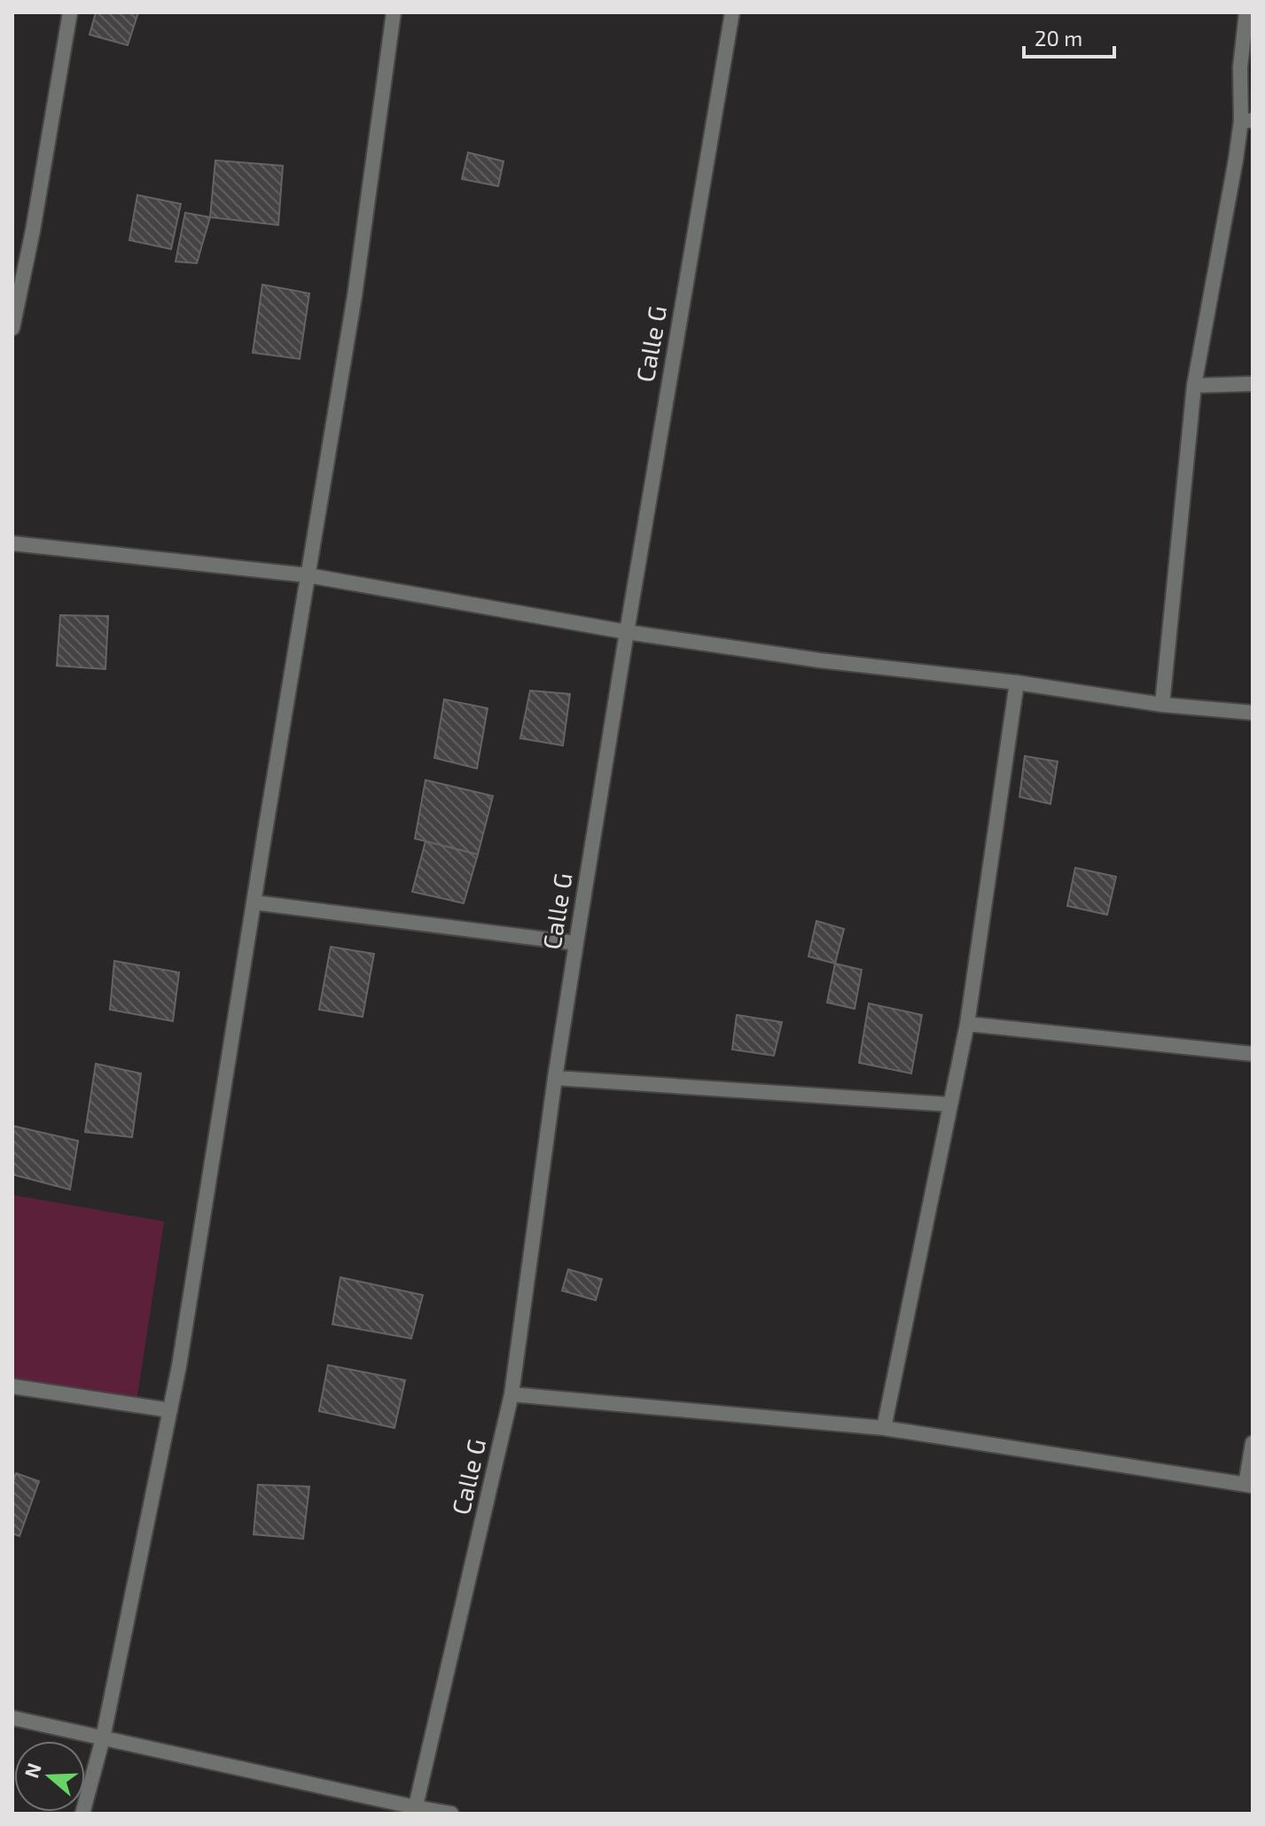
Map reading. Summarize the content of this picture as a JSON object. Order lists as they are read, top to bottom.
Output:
{
  "streets": {
    "street": ["Calle G"]
  },
  "scale_bar": "20 m",
  "north": "left"
}
